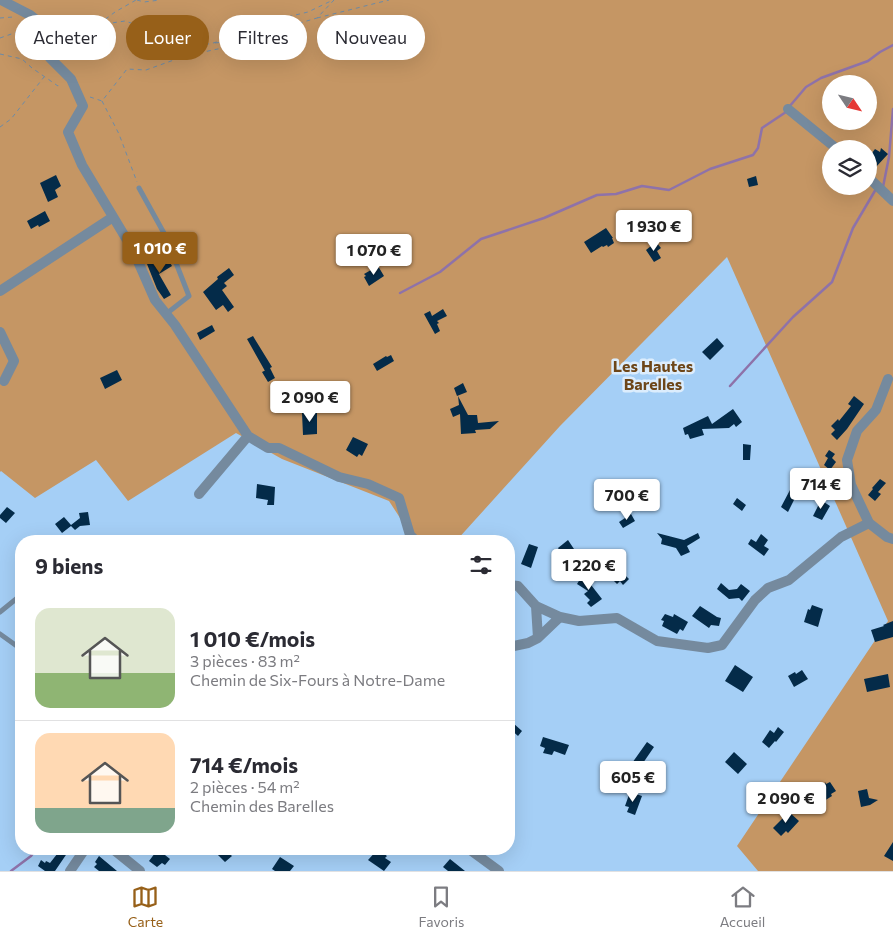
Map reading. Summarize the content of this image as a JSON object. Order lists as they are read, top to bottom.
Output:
{
  "districts": ["Les Hautes Barelles"],
  "north": "bottom right",
  "page": {
    "chip": [
      "Acheter",
      "Louer",
      "Filtres",
      "Nouveau"
    ],
    "price": [
      "1 930 €",
      "1 010 €",
      "1 070 €",
      "2 090 €",
      "714 €",
      "700 €",
      "1 220 €",
      "605 €",
      "2 090 €"
    ],
    "heading": "9 biens",
    "list": [
      {
        "name": "1 010 €/mois",
        "note": "3 pièces · 83 m² · Chemin de Six-Fours à Notre-Dame"
      },
      {
        "name": "714 €/mois",
        "note": "2 pièces · 54 m² · Chemin des Barelles"
      }
    ],
    "tabs": ["Carte", "Favoris", "Accueil"]
  }
}
